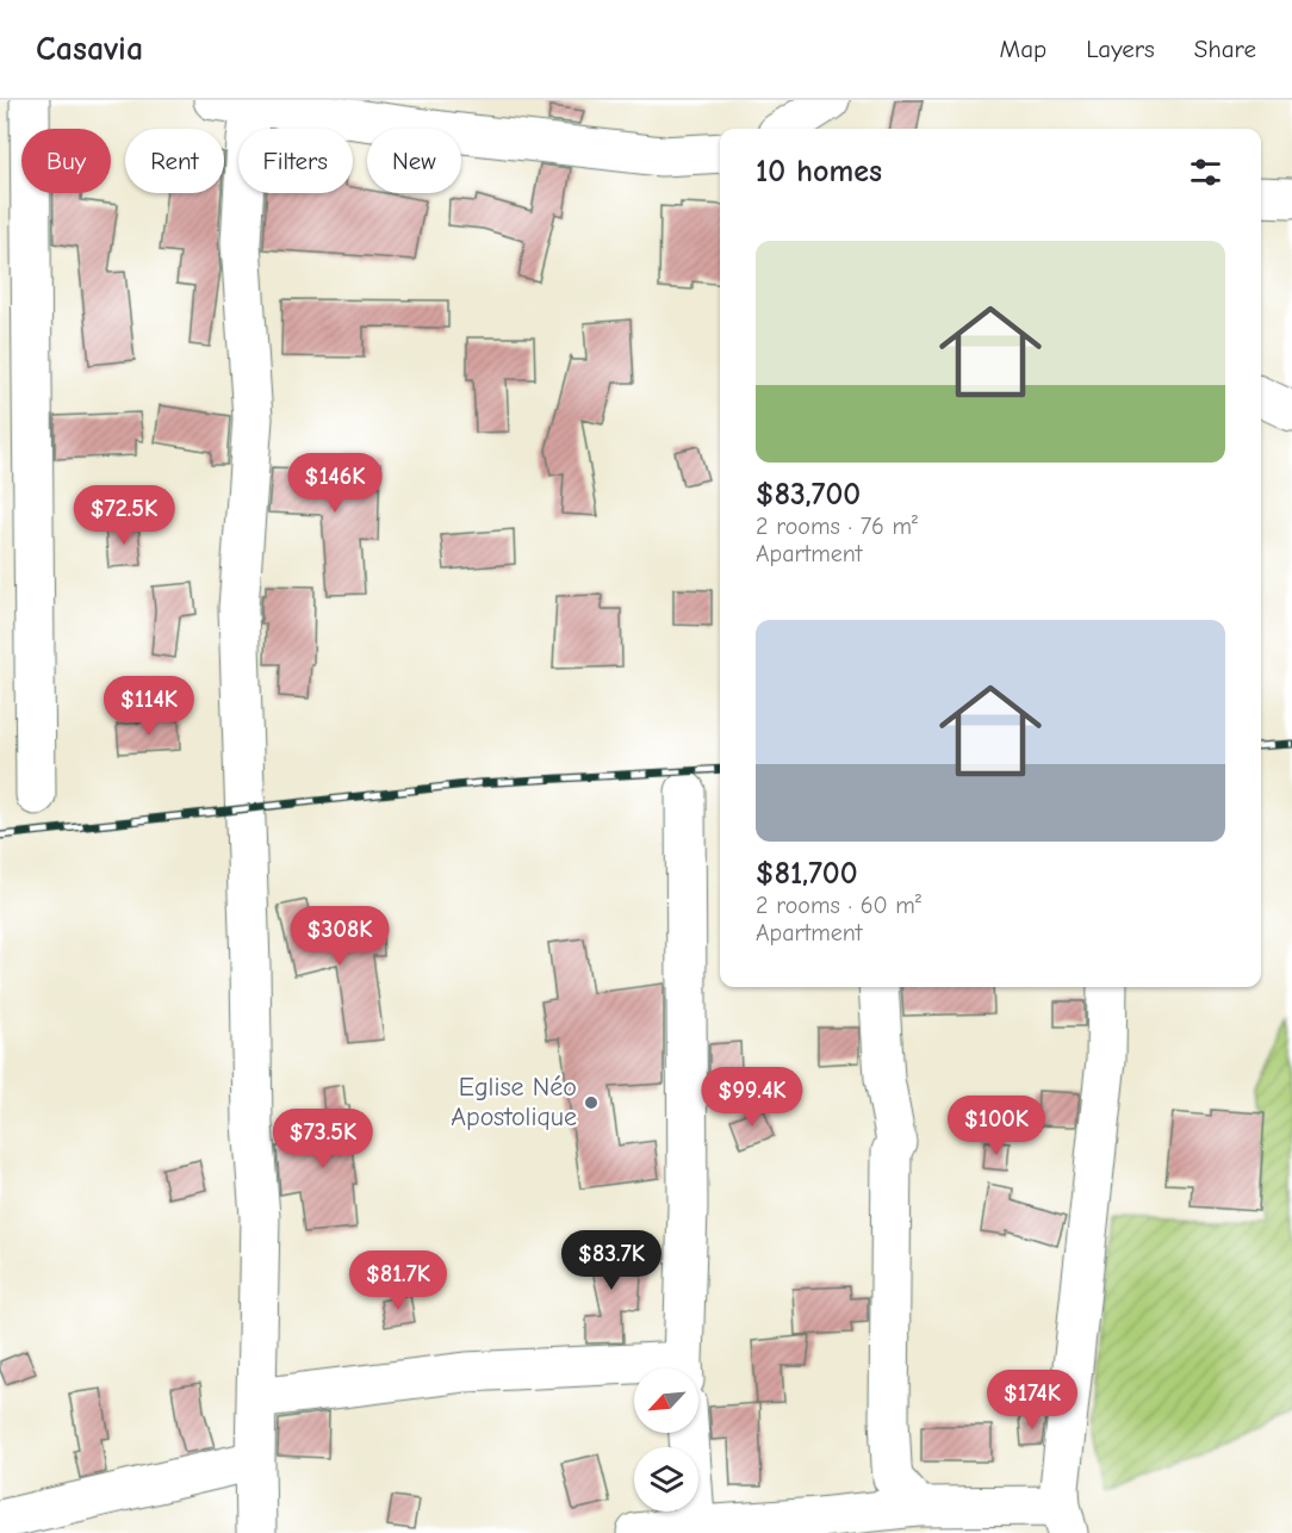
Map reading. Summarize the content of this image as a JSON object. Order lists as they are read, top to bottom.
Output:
{
  "places": ["Eglise Néo Apostolique"],
  "north": "bottom left",
  "page": {
    "header": "Casavia",
    "nav": ["Map", "Layers", "Share"],
    "chip": [
      "Buy",
      "Rent",
      "Filters",
      "New"
    ],
    "heading": "10 homes",
    "list": [
      {
        "name": "$83,700",
        "note": "2 rooms · 76 m² · Apartment"
      },
      {
        "name": "$81,700",
        "note": "2 rooms · 60 m² · Apartment"
      }
    ],
    "price": [
      "$146K",
      "$72.5K",
      "$114K",
      "$308K",
      "$99.4K",
      "$100K",
      "$73.5K",
      "$83.7K",
      "$81.7K",
      "$174K"
    ]
  }
}
